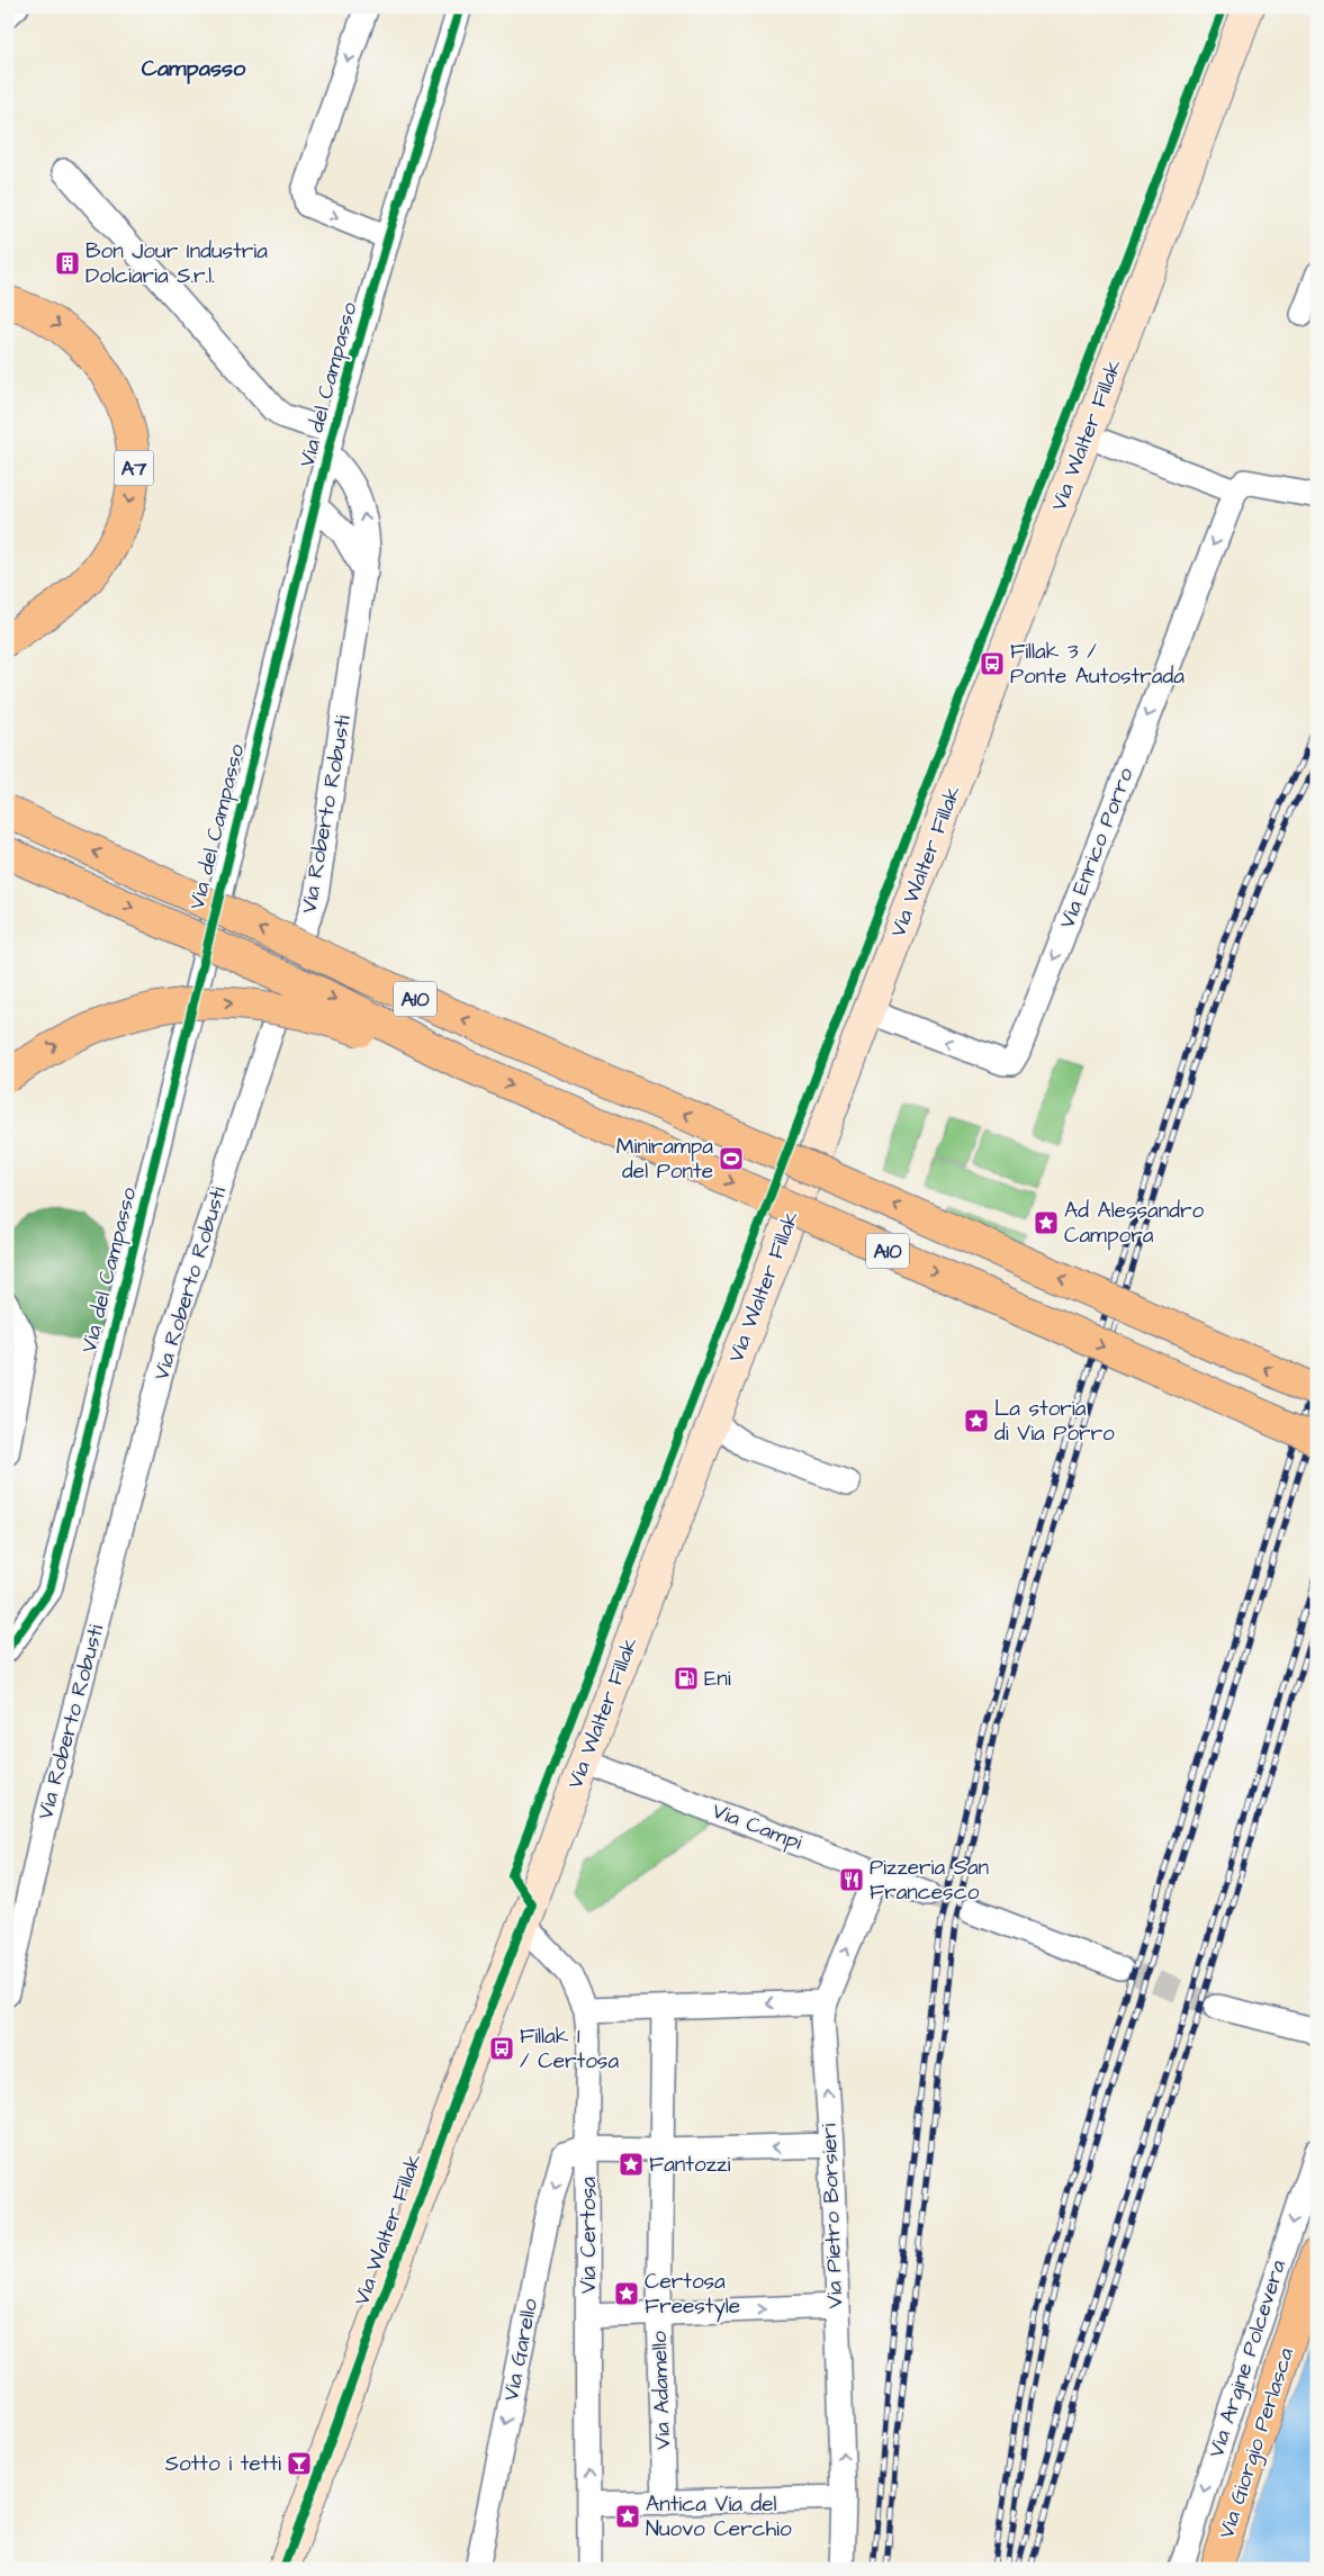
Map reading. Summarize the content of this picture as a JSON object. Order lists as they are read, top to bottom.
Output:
{
  "streets": {
    "main road": [
      "Via Walter Fillak",
      "A7",
      "A10",
      "Via Giorgio Perlasca"
    ],
    "street": [
      "Via del Campasso",
      "Via Roberto Robusti",
      "Via Enrico Porro",
      "Via Campi",
      "Via Pietro Borsieri",
      "Via Certosa",
      "Via Garello",
      "Via Argine Polcevera",
      "Via Adamello"
    ]
  },
  "crossings": [
    ["Via del Campasso", "Via Roberto Robusti"],
    ["Via Walter Fillak", "Via Enrico Porro"],
    ["Via Walter Fillak", "Via Campi"],
    ["Via Walter Fillak", "Via Certosa"],
    ["Via Campi", "Via Pietro Borsieri"],
    ["Via Certosa", "Via Garello"]
  ],
  "one_way": [
    "Via Enrico Porro",
    "Via Pietro Borsieri",
    "Via Garello",
    "Via Argine Polcevera"
  ],
  "districts": ["Campasso"],
  "places": {
    "building": ["Bon Jour Industria Dolciaria S.r.l."],
    "bus stop": ["Fillak 3 / Ponte Autostrada", "Fillak 1 / Certosa"],
    "sports": ["Minirampa del Ponte"],
    "place": [
      "Ad Alessandro Campora",
      "La storia di Via Porro",
      "Fantozzi",
      "Certosa Freestyle",
      "Antica Via del Nuovo Cerchio"
    ],
    "fuel station": ["Eni"],
    "restaurant": ["Pizzeria San Francesco"],
    "bar": ["Sotto i tetti"]
  }
}
